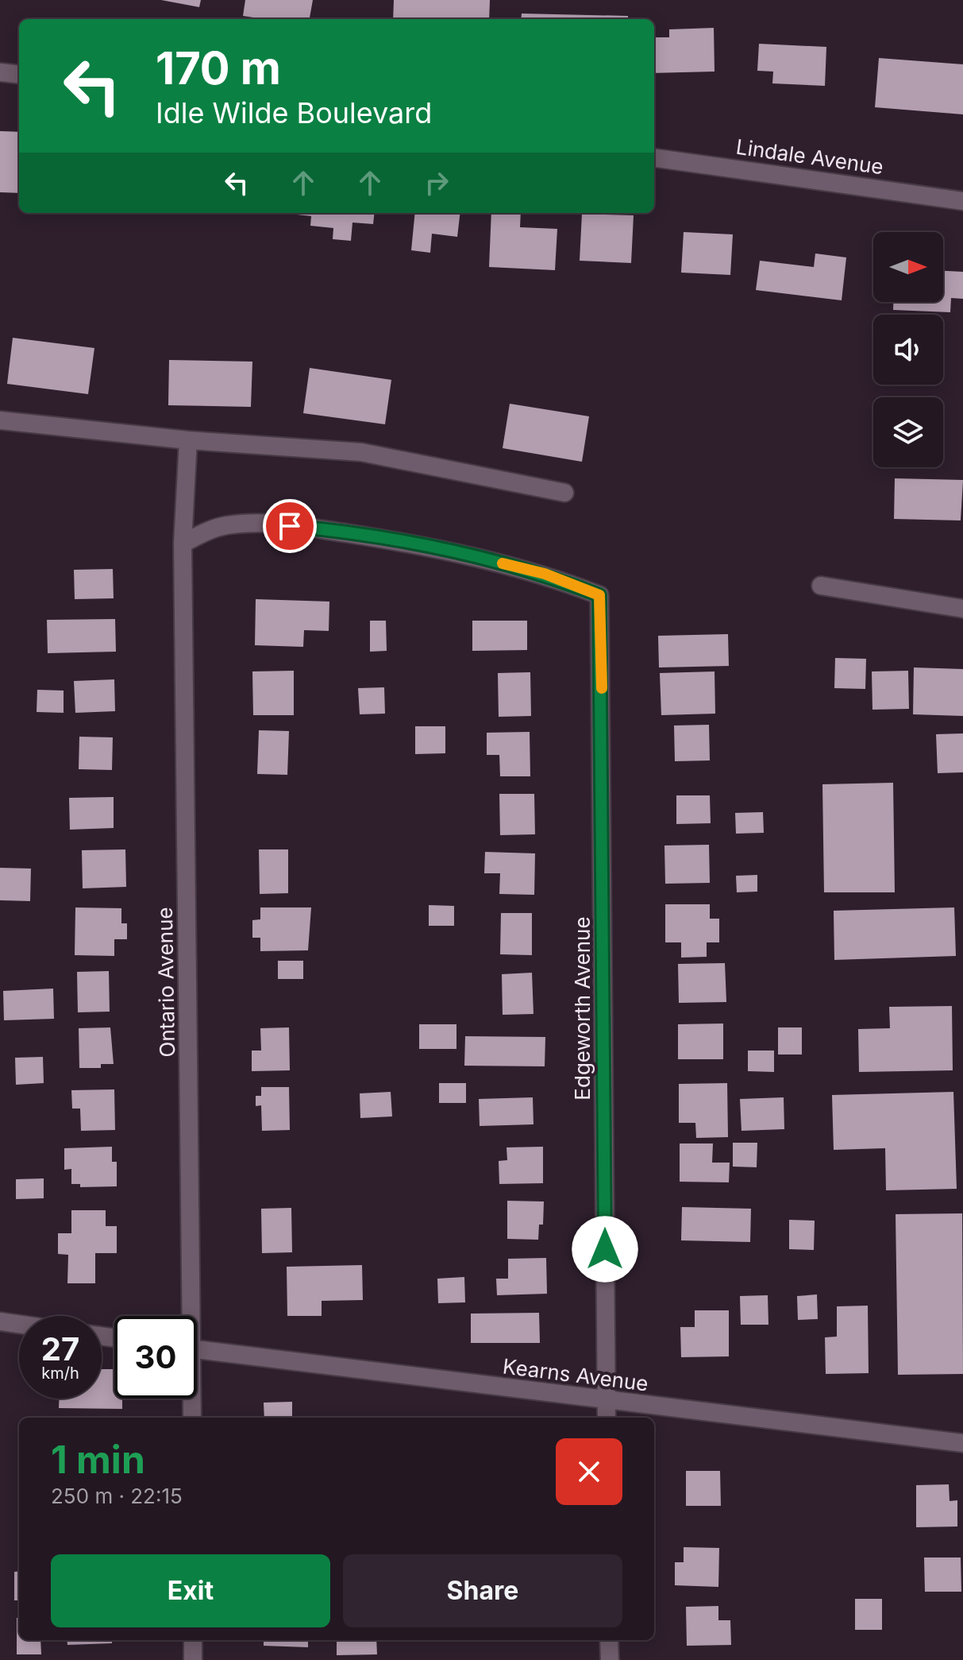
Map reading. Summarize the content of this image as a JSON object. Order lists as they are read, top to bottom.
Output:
{
  "streets": {
    "street": [
      "Lindale Avenue",
      "Ontario Avenue",
      "Edgeworth Avenue",
      "Kearns Avenue"
    ]
  },
  "crossings": [
    ["Ontario Avenue", "Edgeworth Avenue"],
    ["Edgeworth Avenue", "Kearns Avenue"]
  ],
  "north": "right",
  "page": {
    "turn": ["170 m", "Idle Wilde Boulevard"],
    "speed": "27 km/h",
    "limit": "30",
    "heading": ["1 min", "250 m · 22:15"],
    "buttons": ["Exit", "Share"]
  }
}
